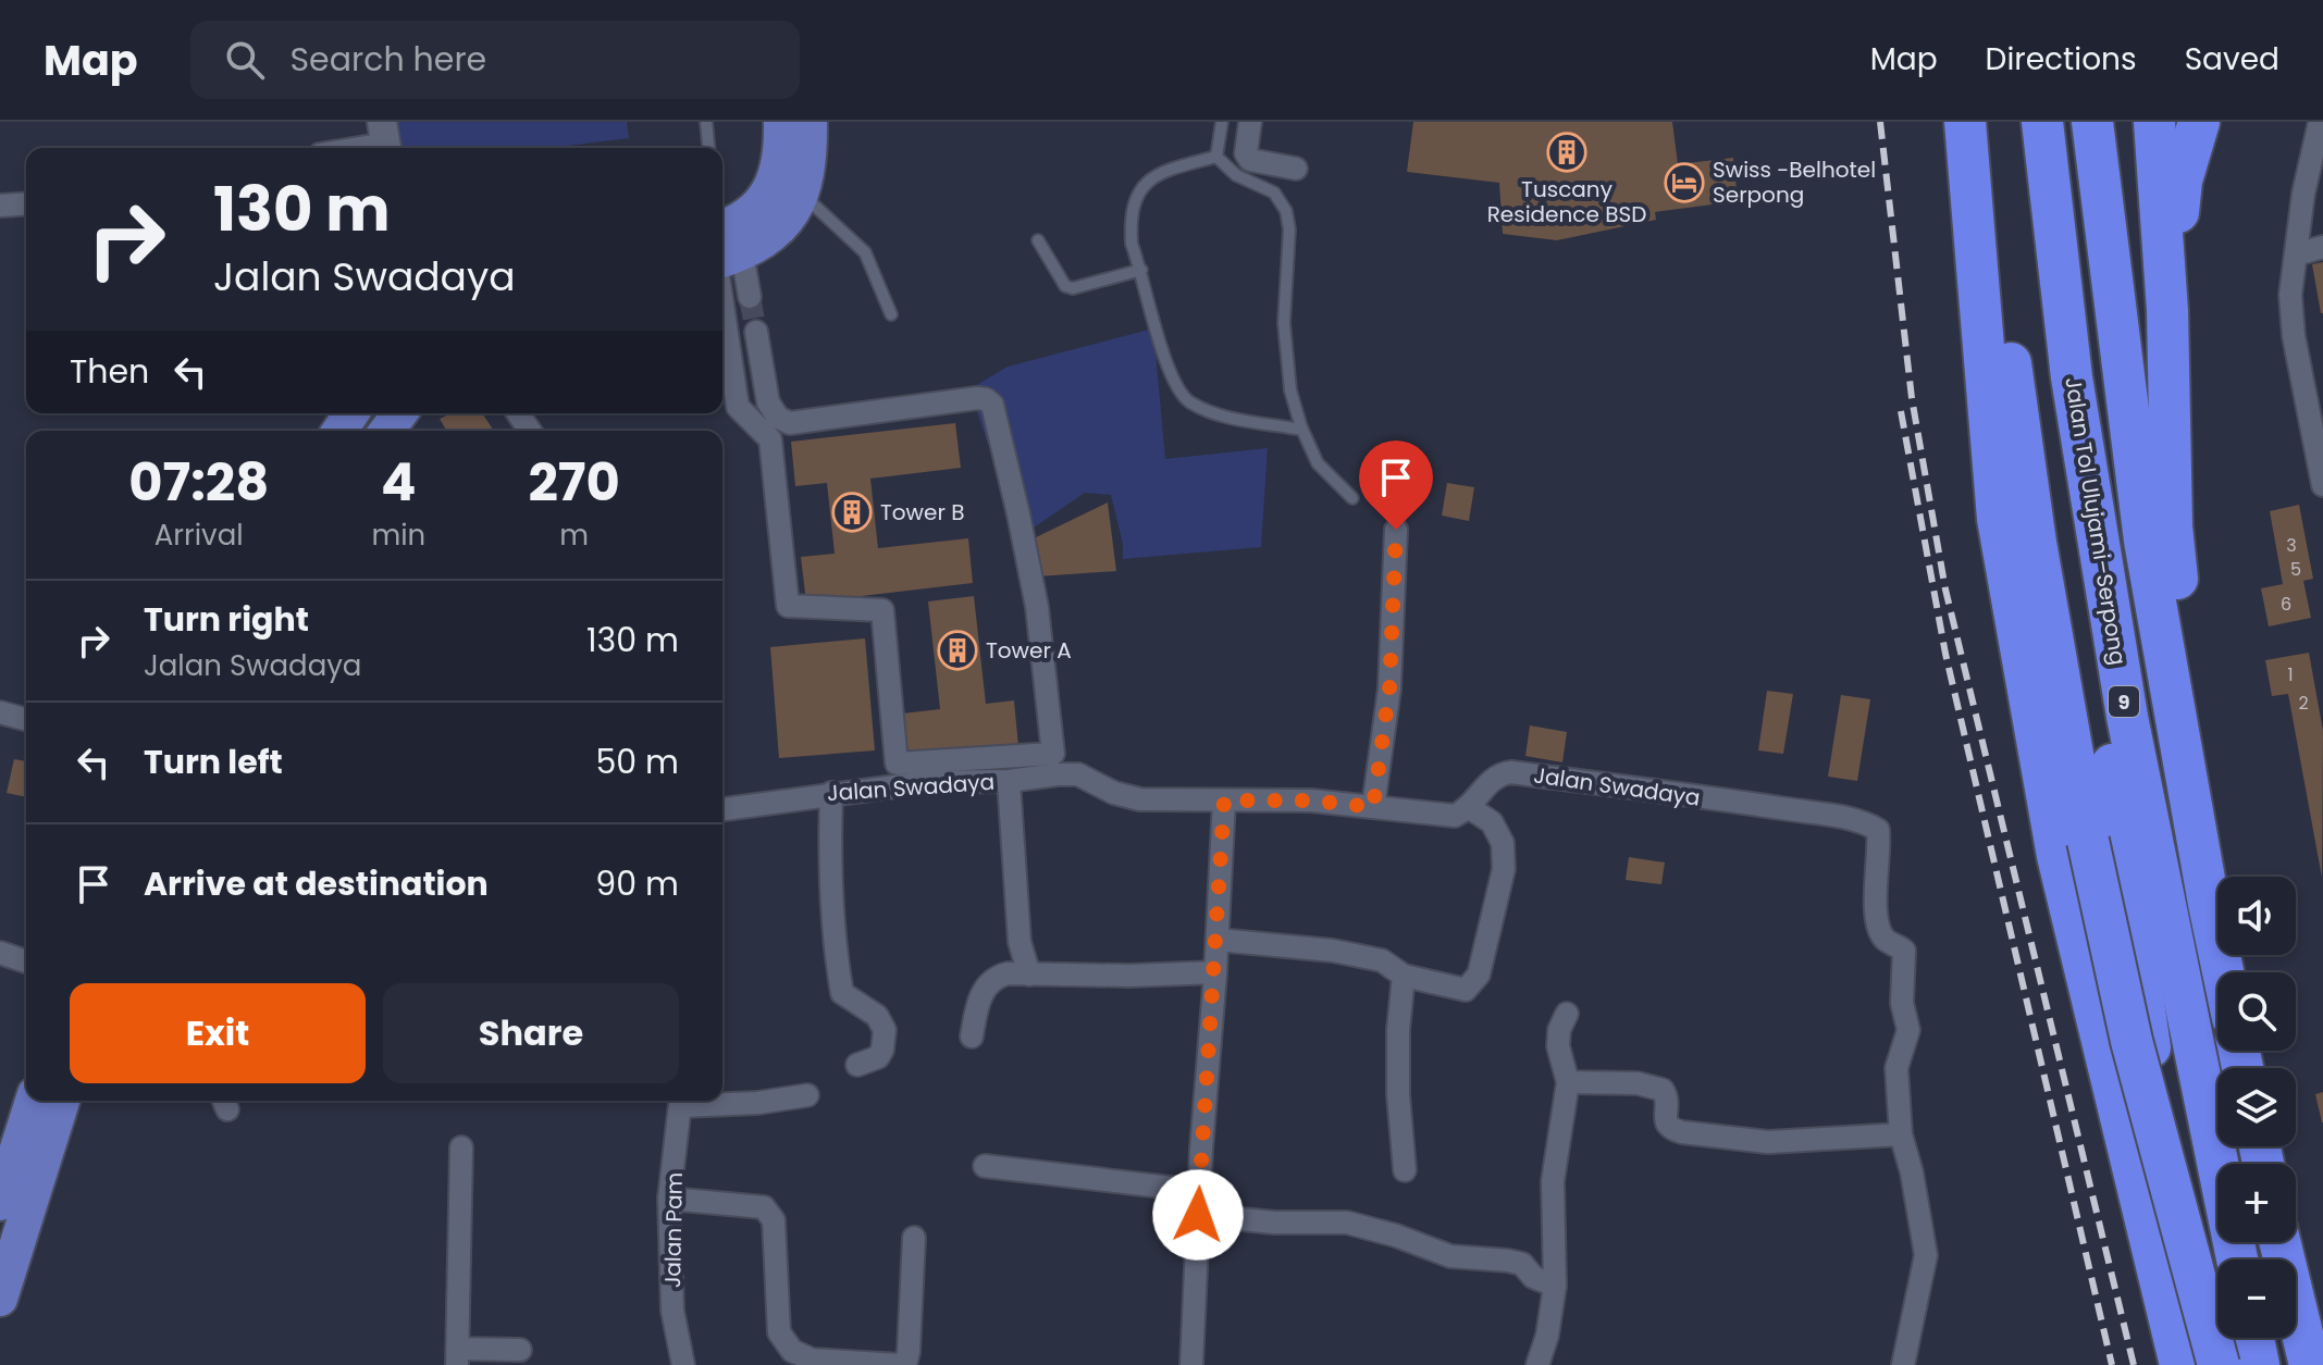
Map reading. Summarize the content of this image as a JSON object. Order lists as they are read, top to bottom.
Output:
{
  "streets": {
    "highway": ["Jalan Tol Ulujami–Serpong", "9"],
    "street": ["Jalan Swadaya", "Jalan Pam"]
  },
  "places": {
    "building": ["Tuscany Residence BSD", "Tower B", "Tower A"],
    "hotel": ["Swiss -Belhotel Serpong"]
  },
  "house_numbers": [
    "3",
    "5",
    "6",
    "1",
    "2"
  ],
  "page": {
    "header": "Map",
    "search": "Search here",
    "nav": ["Map", "Directions", "Saved"],
    "turn": ["130 m", "Jalan Swadaya"],
    "then": "Then",
    "eta": [
      "07:28",
      "Arrival",
      "4",
      "min",
      "270",
      "m"
    ],
    "list": [
      {
        "name": "Turn right",
        "note": "Jalan Swadaya",
        "value": "130 m"
      },
      {
        "name": "Turn left",
        "value": "50 m"
      },
      {
        "name": "Arrive at destination",
        "value": "90 m"
      }
    ],
    "map_buttons": ["+", "−"],
    "buttons": ["Exit", "Share"]
  }
}
